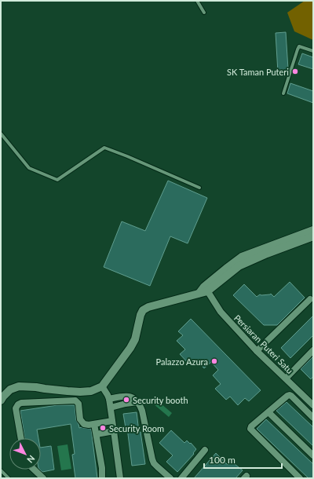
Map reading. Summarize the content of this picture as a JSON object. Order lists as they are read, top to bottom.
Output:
{
  "streets": {
    "street": ["Persiaran Puteri Satu"]
  },
  "places": [
    "SK Taman Puteri",
    "Palazzo Azura",
    "Security booth",
    "Security Room"
  ],
  "scale_bar": "100 m",
  "north": "bottom right"
}
